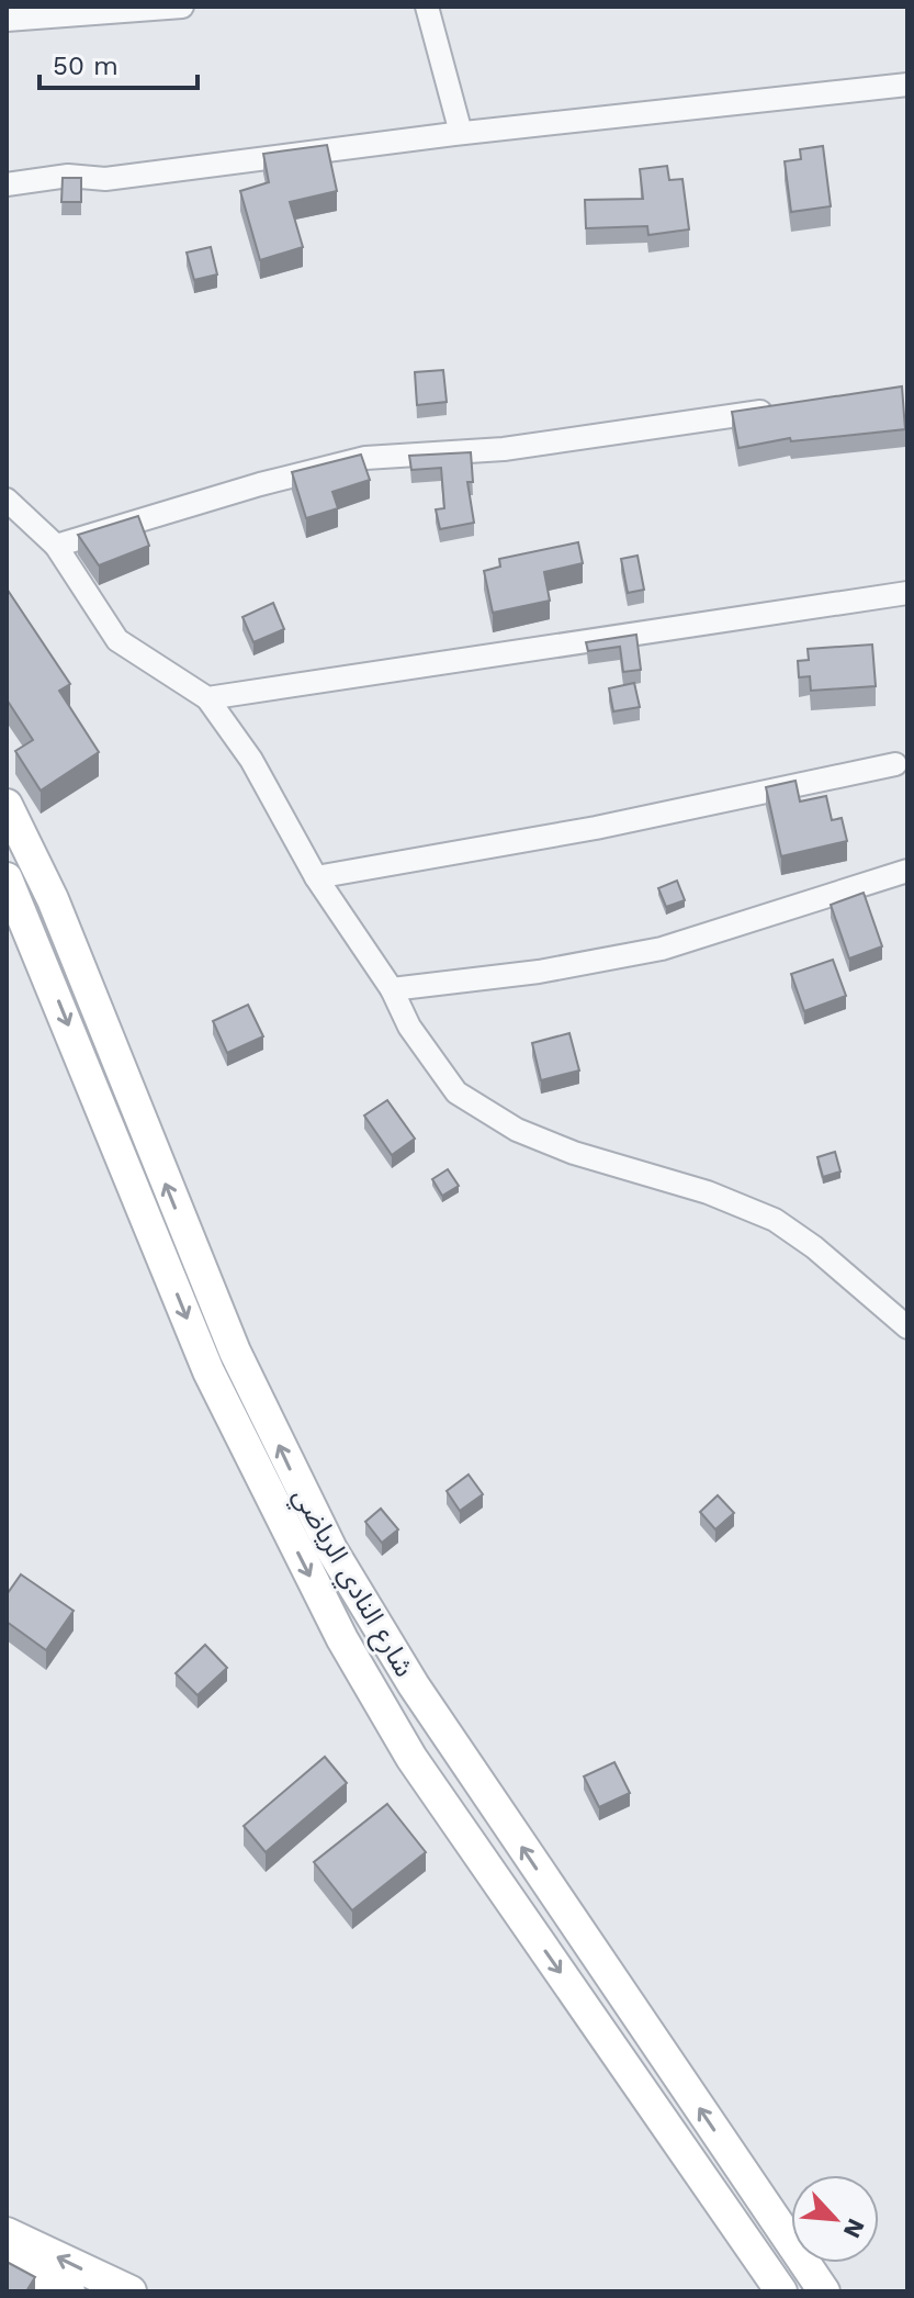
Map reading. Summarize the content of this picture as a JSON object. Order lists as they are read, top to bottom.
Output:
{
  "streets": {
    "main road": ["شارع النادي الرياضي"]
  },
  "scale_bar": "50 m",
  "north": "bottom right"
}
